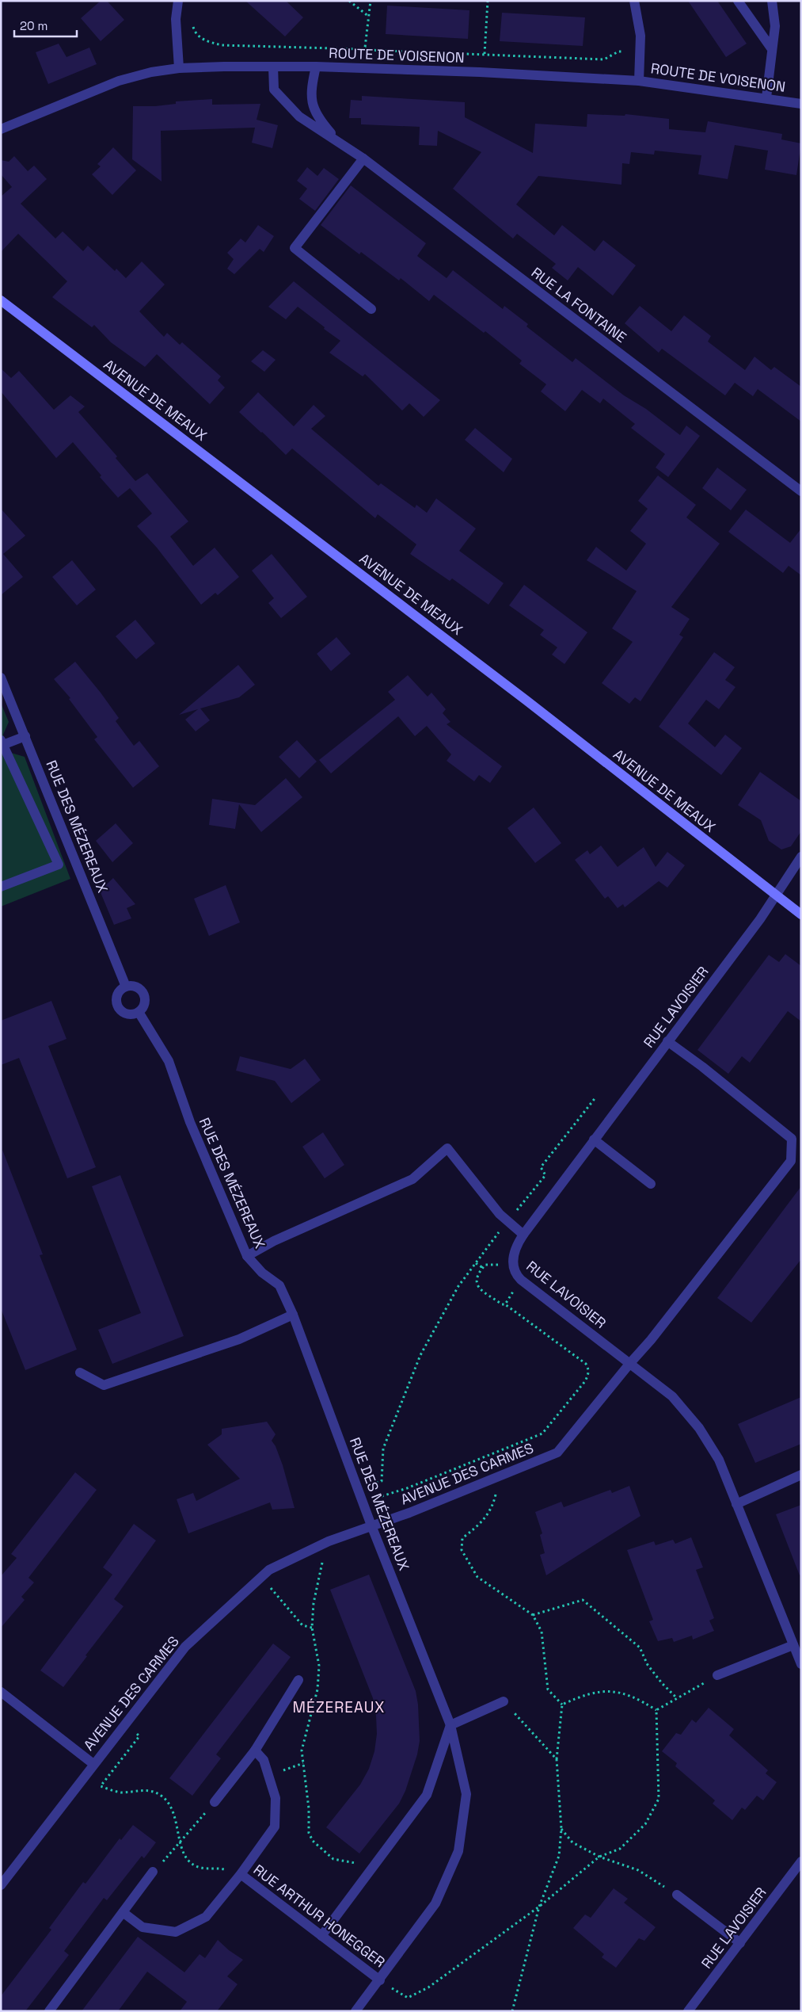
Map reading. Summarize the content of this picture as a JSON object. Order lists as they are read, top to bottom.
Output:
{
  "streets": {
    "main road": ["AVENUE DE MEAUX"],
    "street": [
      "ROUTE DE VOISENON",
      "RUE LA FONTAINE",
      "RUE DES MÉZEREAUX",
      "RUE LAVOISIER",
      "AVENUE DES CARMES",
      "RUE ARTHUR HONEGGER"
    ]
  },
  "crossings": [
    ["ROUTE DE VOISENON", "RUE LA FONTAINE"],
    ["AVENUE DE MEAUX", "RUE LAVOISIER"],
    ["RUE DES MÉZEREAUX", "AVENUE DES CARMES"],
    ["RUE DES MÉZEREAUX", "RUE ARTHUR HONEGGER"],
    ["RUE LAVOISIER", "AVENUE DES CARMES"]
  ],
  "districts": ["MÉZEREAUX"],
  "scale_bar": "20 m"
}
